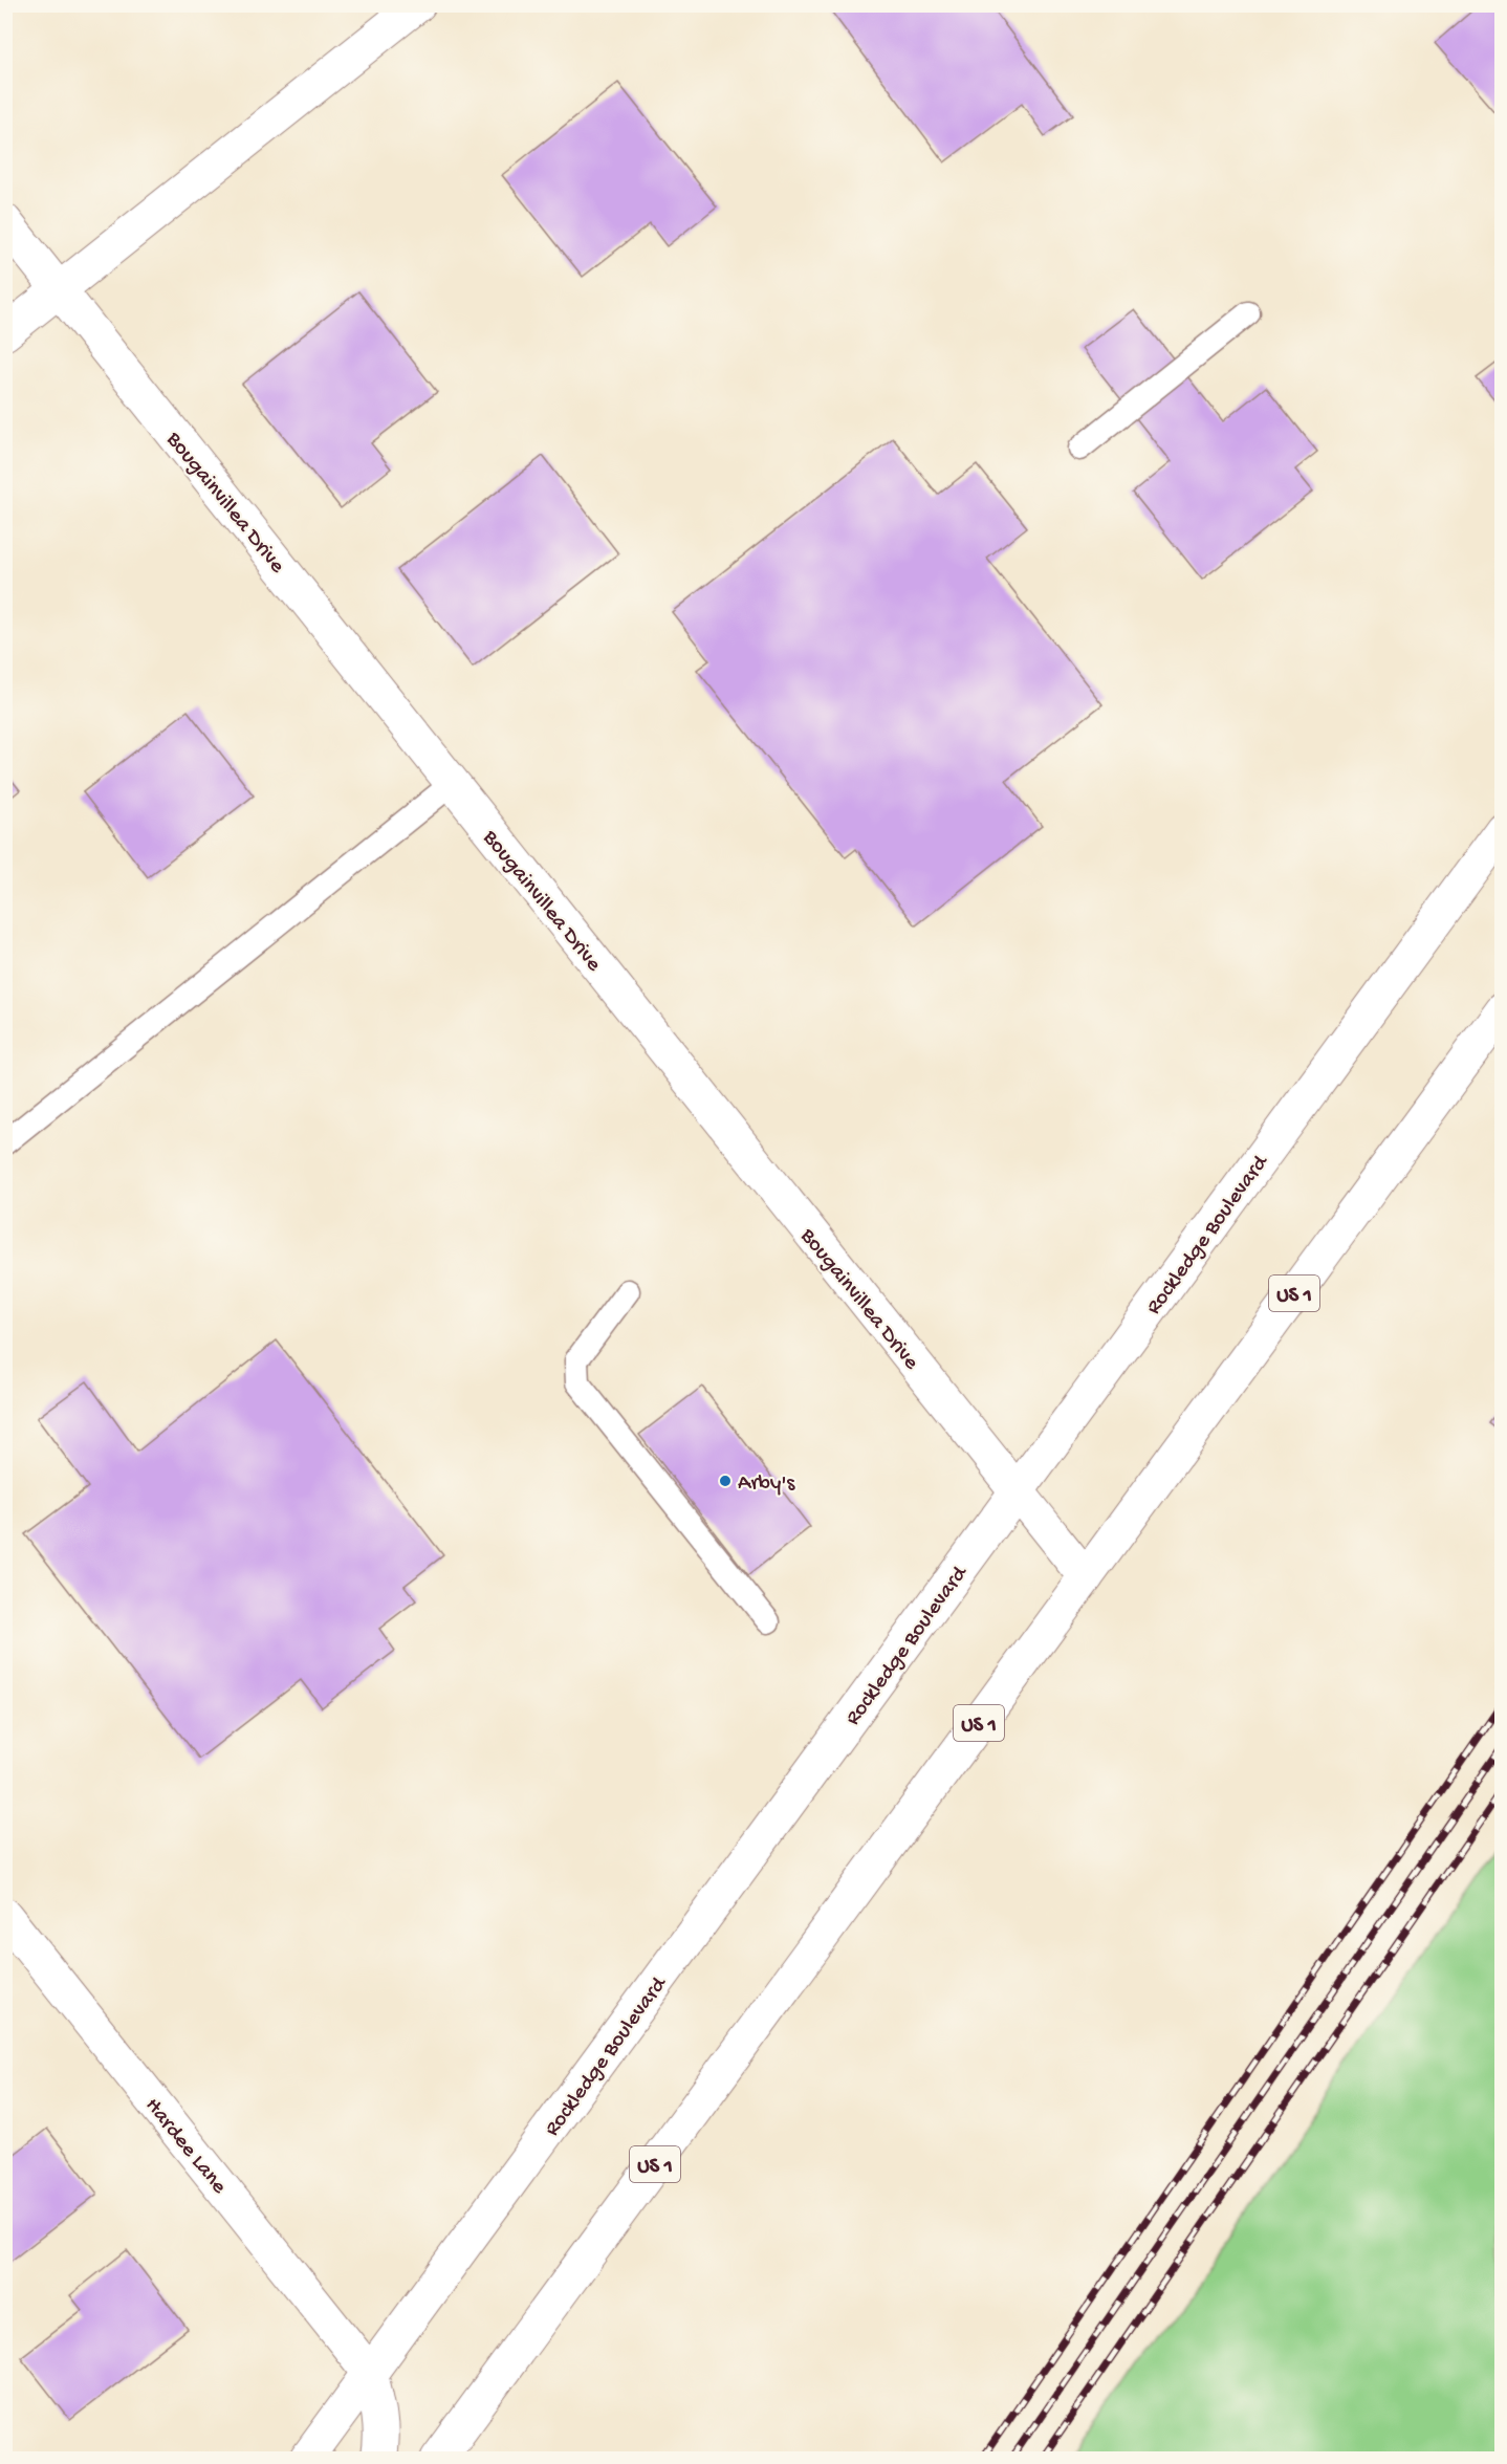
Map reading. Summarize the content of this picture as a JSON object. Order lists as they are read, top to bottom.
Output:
{
  "streets": {
    "main road": [
      "Bougainvillea Drive",
      "Rockledge Boulevard",
      "US 1",
      "Hardee Lane"
    ]
  },
  "crossings": [
    ["Bougainvillea Drive", "Rockledge Boulevard"],
    ["Bougainvillea Drive", "US 1"],
    ["Rockledge Boulevard", "Hardee Lane"]
  ],
  "places": ["Arby's"]
}
